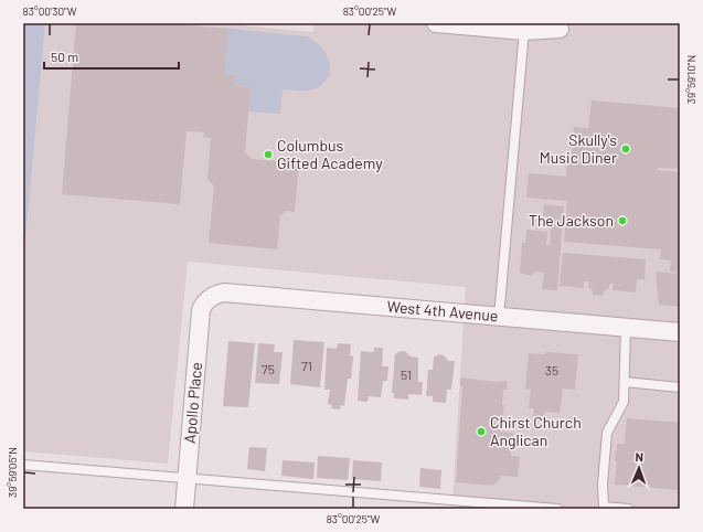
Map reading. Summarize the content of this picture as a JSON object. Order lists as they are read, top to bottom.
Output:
{
  "streets": {
    "street": ["West 4th Avenue", "Apollo Place"]
  },
  "crossings": [
    ["West 4th Avenue", "Apollo Place"]
  ],
  "places": [
    "Skully's Music Diner",
    "Columbus Gifted Academy",
    "The Jackson",
    "Chirst Church Anglican"
  ],
  "house_numbers": [
    "71",
    "75",
    "35",
    "51"
  ],
  "scale_bar": "50 m",
  "north": "top",
  "coordinates": [
    "83°00'30\"W",
    "83°00'25\"W",
    "39°59'10\"N",
    "39°59'05\"N"
  ]
}
